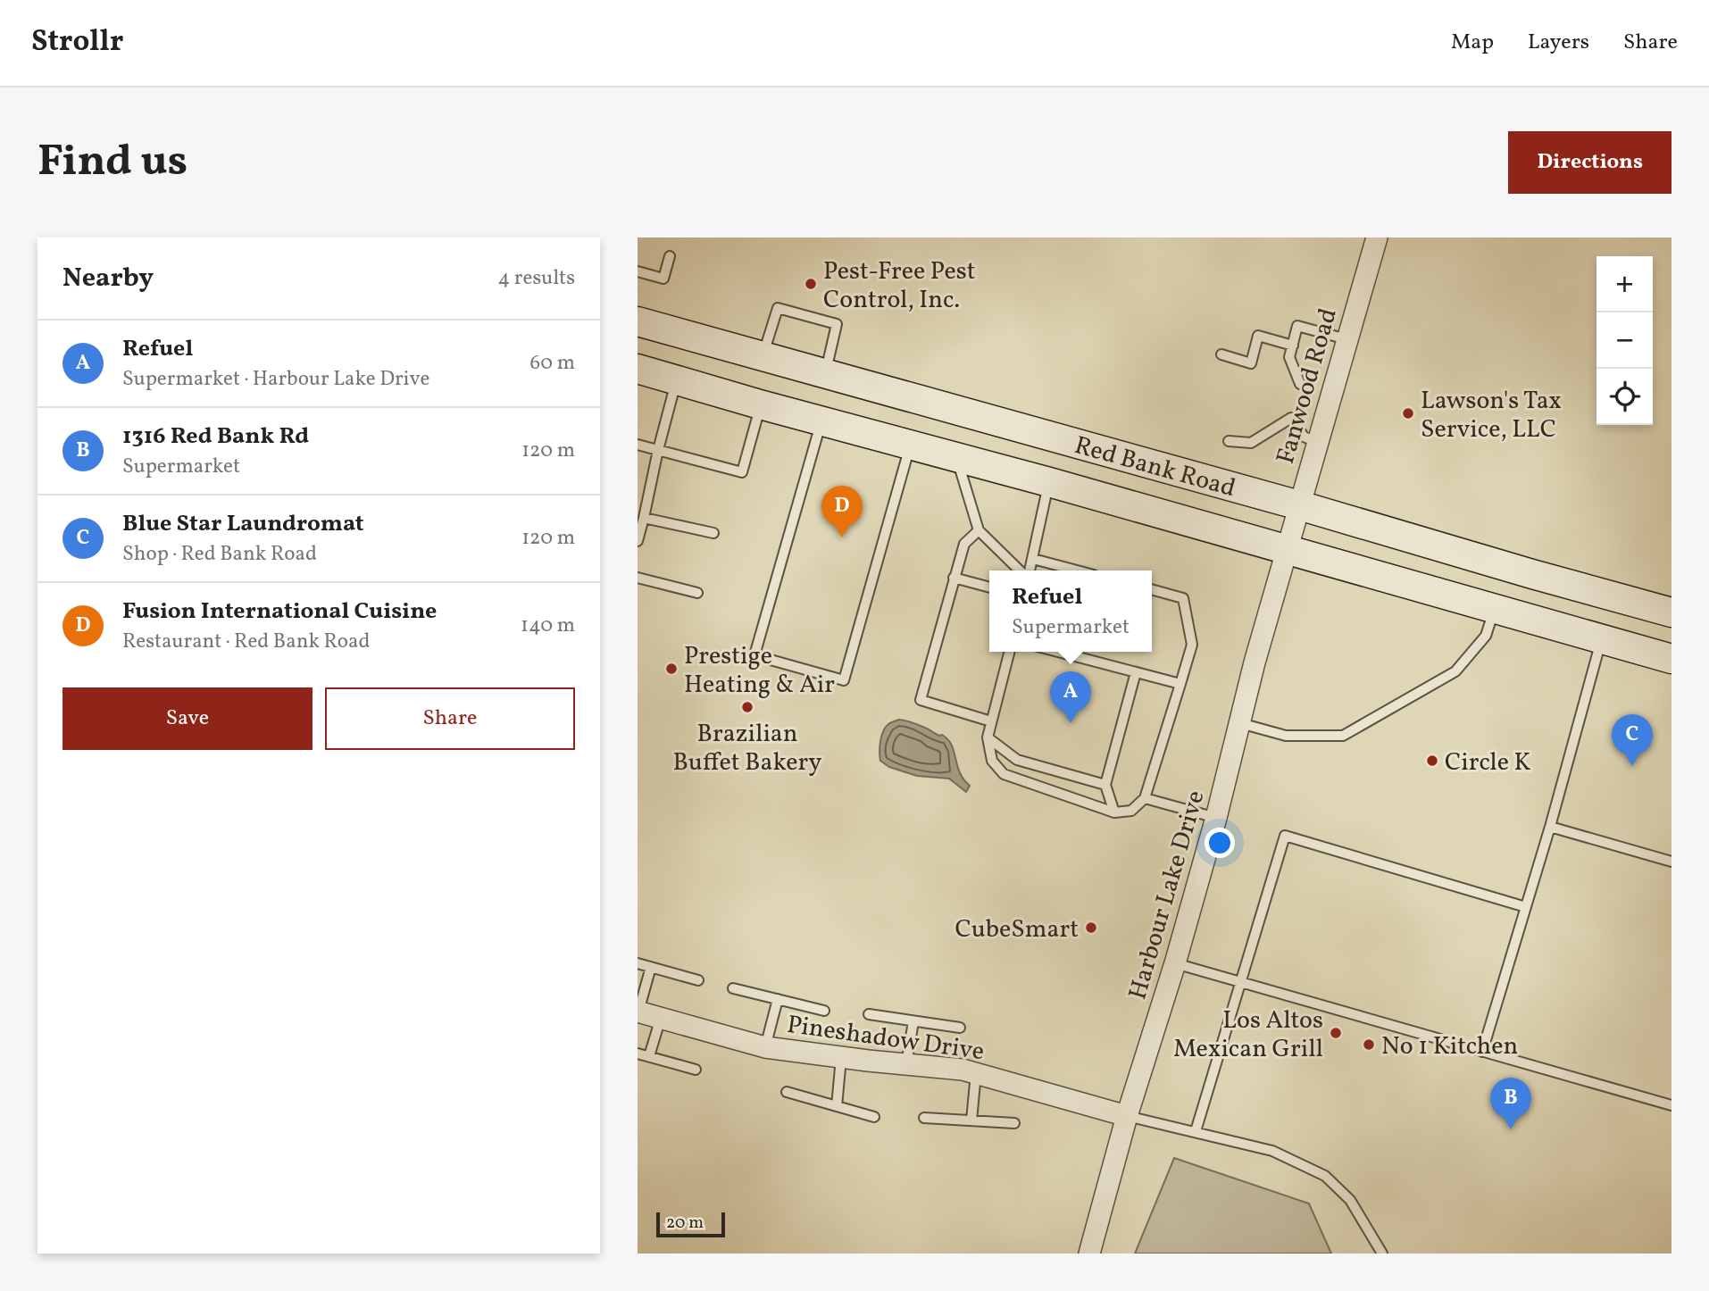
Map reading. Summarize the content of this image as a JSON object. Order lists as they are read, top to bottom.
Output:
{
  "streets": {
    "main road": ["Red Bank Road"],
    "street": ["Fanwood Road", "Harbour Lake Drive", "Pineshadow Drive"]
  },
  "crossings": [
    ["Fanwood Road", "Red Bank Road"],
    ["Fanwood Road", "Harbour Lake Drive"],
    ["Red Bank Road", "Harbour Lake Drive"],
    ["Harbour Lake Drive", "Pineshadow Drive"]
  ],
  "places": [
    "Pest-Free Pest Control, Inc.",
    "Lawson's Tax Service, LLC",
    "Prestige Heating & Air",
    "Brazilian Buffet Bakery",
    "Circle K",
    "CubeSmart",
    "Los Altos Mexican Grill",
    "No 1 Kitchen"
  ],
  "scale_bar": "20 m",
  "page": {
    "header": "Strollr",
    "nav": ["Map", "Layers", "Share"],
    "buttons": [
      "Directions",
      ["Save", "Share"]
    ],
    "title": "Find us",
    "heading": ["Nearby", "4 results"],
    "map_buttons": ["+", "−"],
    "list": [
      {
        "mark": "A",
        "name": "Refuel",
        "note": "Supermarket · Harbour Lake Drive",
        "value": "60 m"
      },
      {
        "mark": "B",
        "name": "1316 Red Bank Rd",
        "note": "Supermarket",
        "value": "120 m"
      },
      {
        "mark": "C",
        "name": "Blue Star Laundromat",
        "note": "Shop · Red Bank Road",
        "value": "120 m"
      },
      {
        "mark": "D",
        "name": "Fusion International Cuisine",
        "note": "Restaurant · Red Bank Road",
        "value": "140 m"
      }
    ],
    "pins": [
      "D",
      "A",
      "C",
      "B"
    ],
    "popup": ["Refuel", "Supermarket"],
    "scale": "20 m"
  }
}
